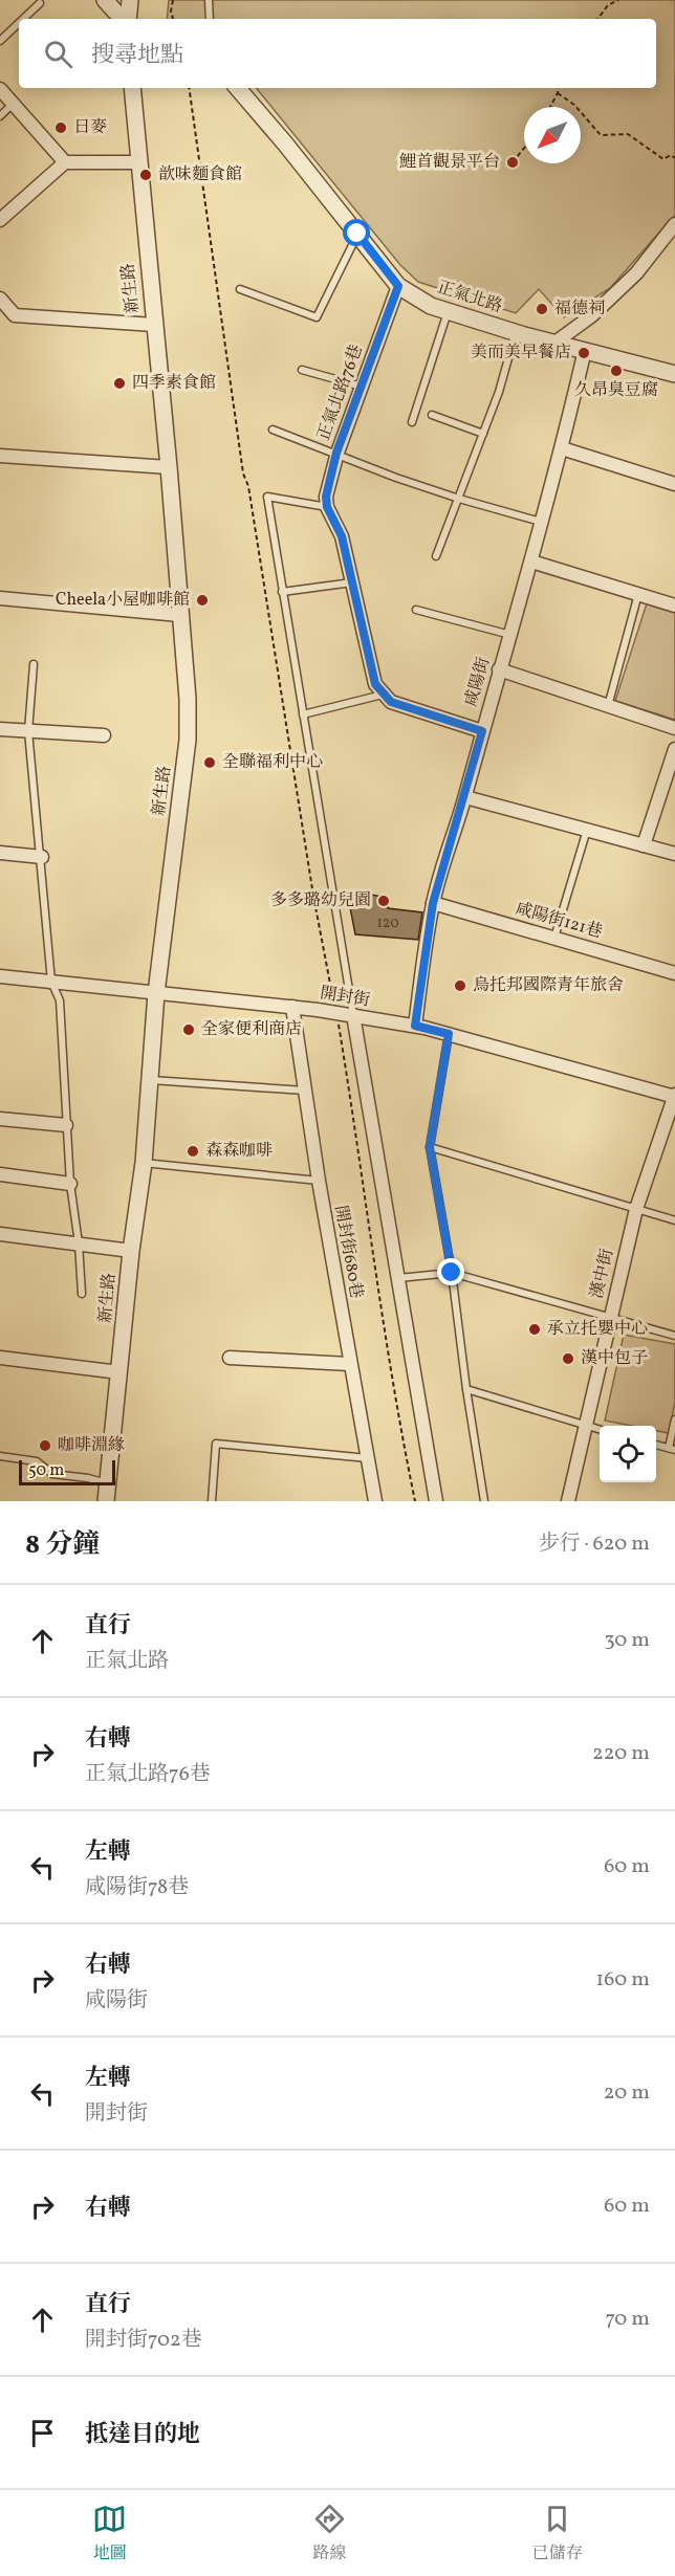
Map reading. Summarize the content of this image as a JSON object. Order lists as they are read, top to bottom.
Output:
{
  "streets": {
    "street": [
      "新生路",
      "正氣北路",
      "正氣北路76巷",
      "咸陽街",
      "咸陽街121巷",
      "開封街",
      "開封街680巷",
      "漢中街"
    ]
  },
  "crossings": [
    ["新生路", "開封街"],
    ["正氣北路", "正氣北路76巷"],
    ["正氣北路", "咸陽街"],
    ["咸陽街", "咸陽街121巷"],
    ["咸陽街", "開封街"],
    ["開封街", "開封街680巷"],
    ["開封街", "漢中街"]
  ],
  "places": [
    "日麥",
    "鯉首觀景平台",
    "歆味麵食館",
    "福德祠",
    "美而美早餐店",
    "久昂臭豆腐",
    "四季素食館",
    "Cheela小屋咖啡館",
    "全聯福利中心",
    "多多璐幼兒園",
    "烏托邦國際青年旅舍",
    "全家便利商店",
    "森森咖啡",
    "承立托嬰中心",
    "漢中包子",
    "咖啡淵緣"
  ],
  "house_numbers": ["120"],
  "scale_bar": "50 m",
  "north": "bottom left",
  "page": {
    "search": "搜尋地點",
    "scale": "50 m",
    "heading": ["8 分鐘", "步行 · 620 m"],
    "list": [
      ["直行", "正氣北路", "30 m"],
      ["右轉", "正氣北路76巷", "220 m"],
      ["左轉", "咸陽街78巷", "60 m"],
      ["右轉", "咸陽街", "160 m"],
      ["左轉", "開封街", "20 m"],
      ["右轉", "60 m"],
      ["直行", "開封街702巷", "70 m"],
      "抵達目的地"
    ],
    "nav": ["地圖", "路線", "已儲存"]
  }
}
